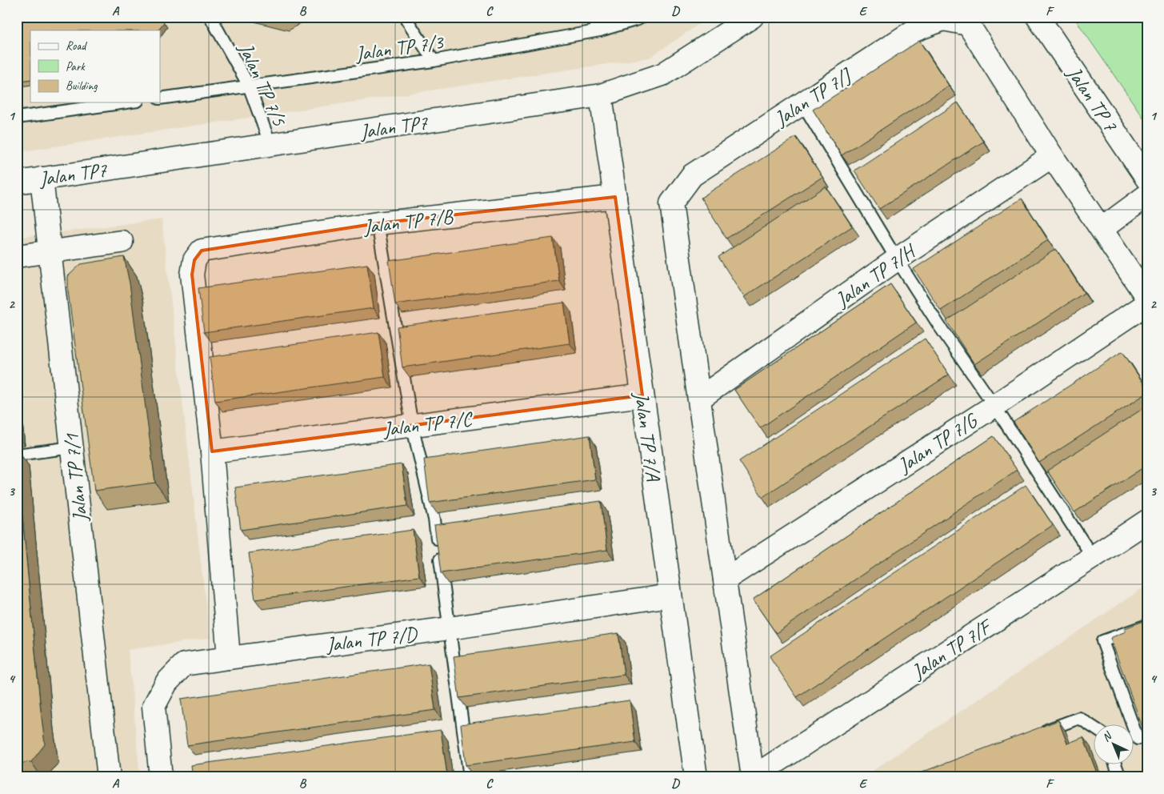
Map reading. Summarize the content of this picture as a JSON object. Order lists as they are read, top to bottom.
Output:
{
  "streets": {
    "street": [
      "Jalan TP 7/J",
      "Jalan TP 7",
      "Jalan TP7",
      "Jalan TP 7/B",
      "Jalan TP 7/H",
      "Jalan TP 7/C",
      "Jalan TP 7/A",
      "Jalan TP 7/G",
      "Jalan TP 7/1",
      "Jalan TP 7/D",
      "Jalan TP 7/F"
    ],
    "lane": ["Jalan TP 7/3", "Jalan TP 7/5"]
  },
  "crossings": [
    ["Jalan TP 7/3", "Jalan TP 7/5"],
    ["Jalan TP 7/5", "Jalan TP7"],
    ["Jalan TP 7/J", "Jalan TP 7/H"],
    ["Jalan TP7", "Jalan TP 7/A"],
    ["Jalan TP7", "Jalan TP 7/1"],
    ["Jalan TP 7/B", "Jalan TP 7/C"],
    ["Jalan TP 7/B", "Jalan TP 7/A"],
    ["Jalan TP 7/C", "Jalan TP 7/A"],
    ["Jalan TP 7/A", "Jalan TP 7/D"]
  ],
  "legend": ["Road", "Park", "Building"],
  "north": "top left",
  "grid": {
    "columns": [
      "A",
      "B",
      "C",
      "D",
      "E",
      "F"
    ],
    "rows": [
      "1",
      "2",
      "3",
      "4"
    ]
  }
}
